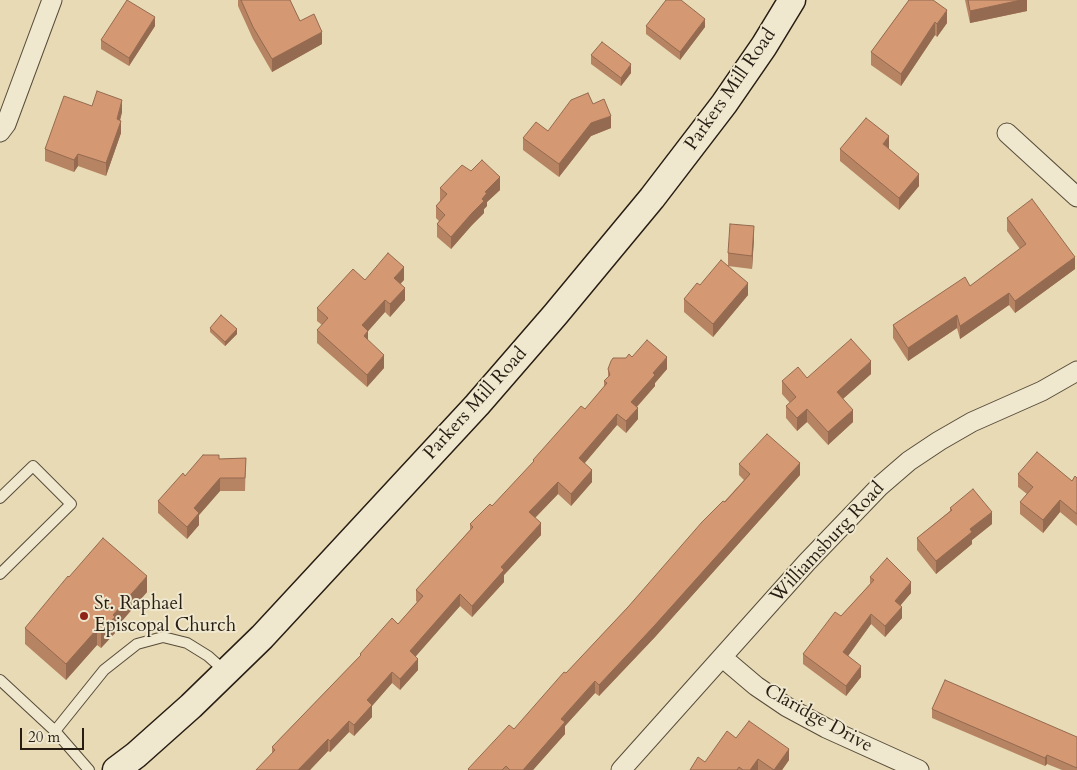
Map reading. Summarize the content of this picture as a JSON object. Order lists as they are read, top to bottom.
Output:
{
  "streets": {
    "main road": ["Parkers Mill Road"],
    "street": ["Williamsburg Road", "Claridge Drive"]
  },
  "crossings": [
    ["Williamsburg Road", "Claridge Drive"]
  ],
  "places": ["St. Raphael Episcopal Church"],
  "scale_bar": "20 m"
}
